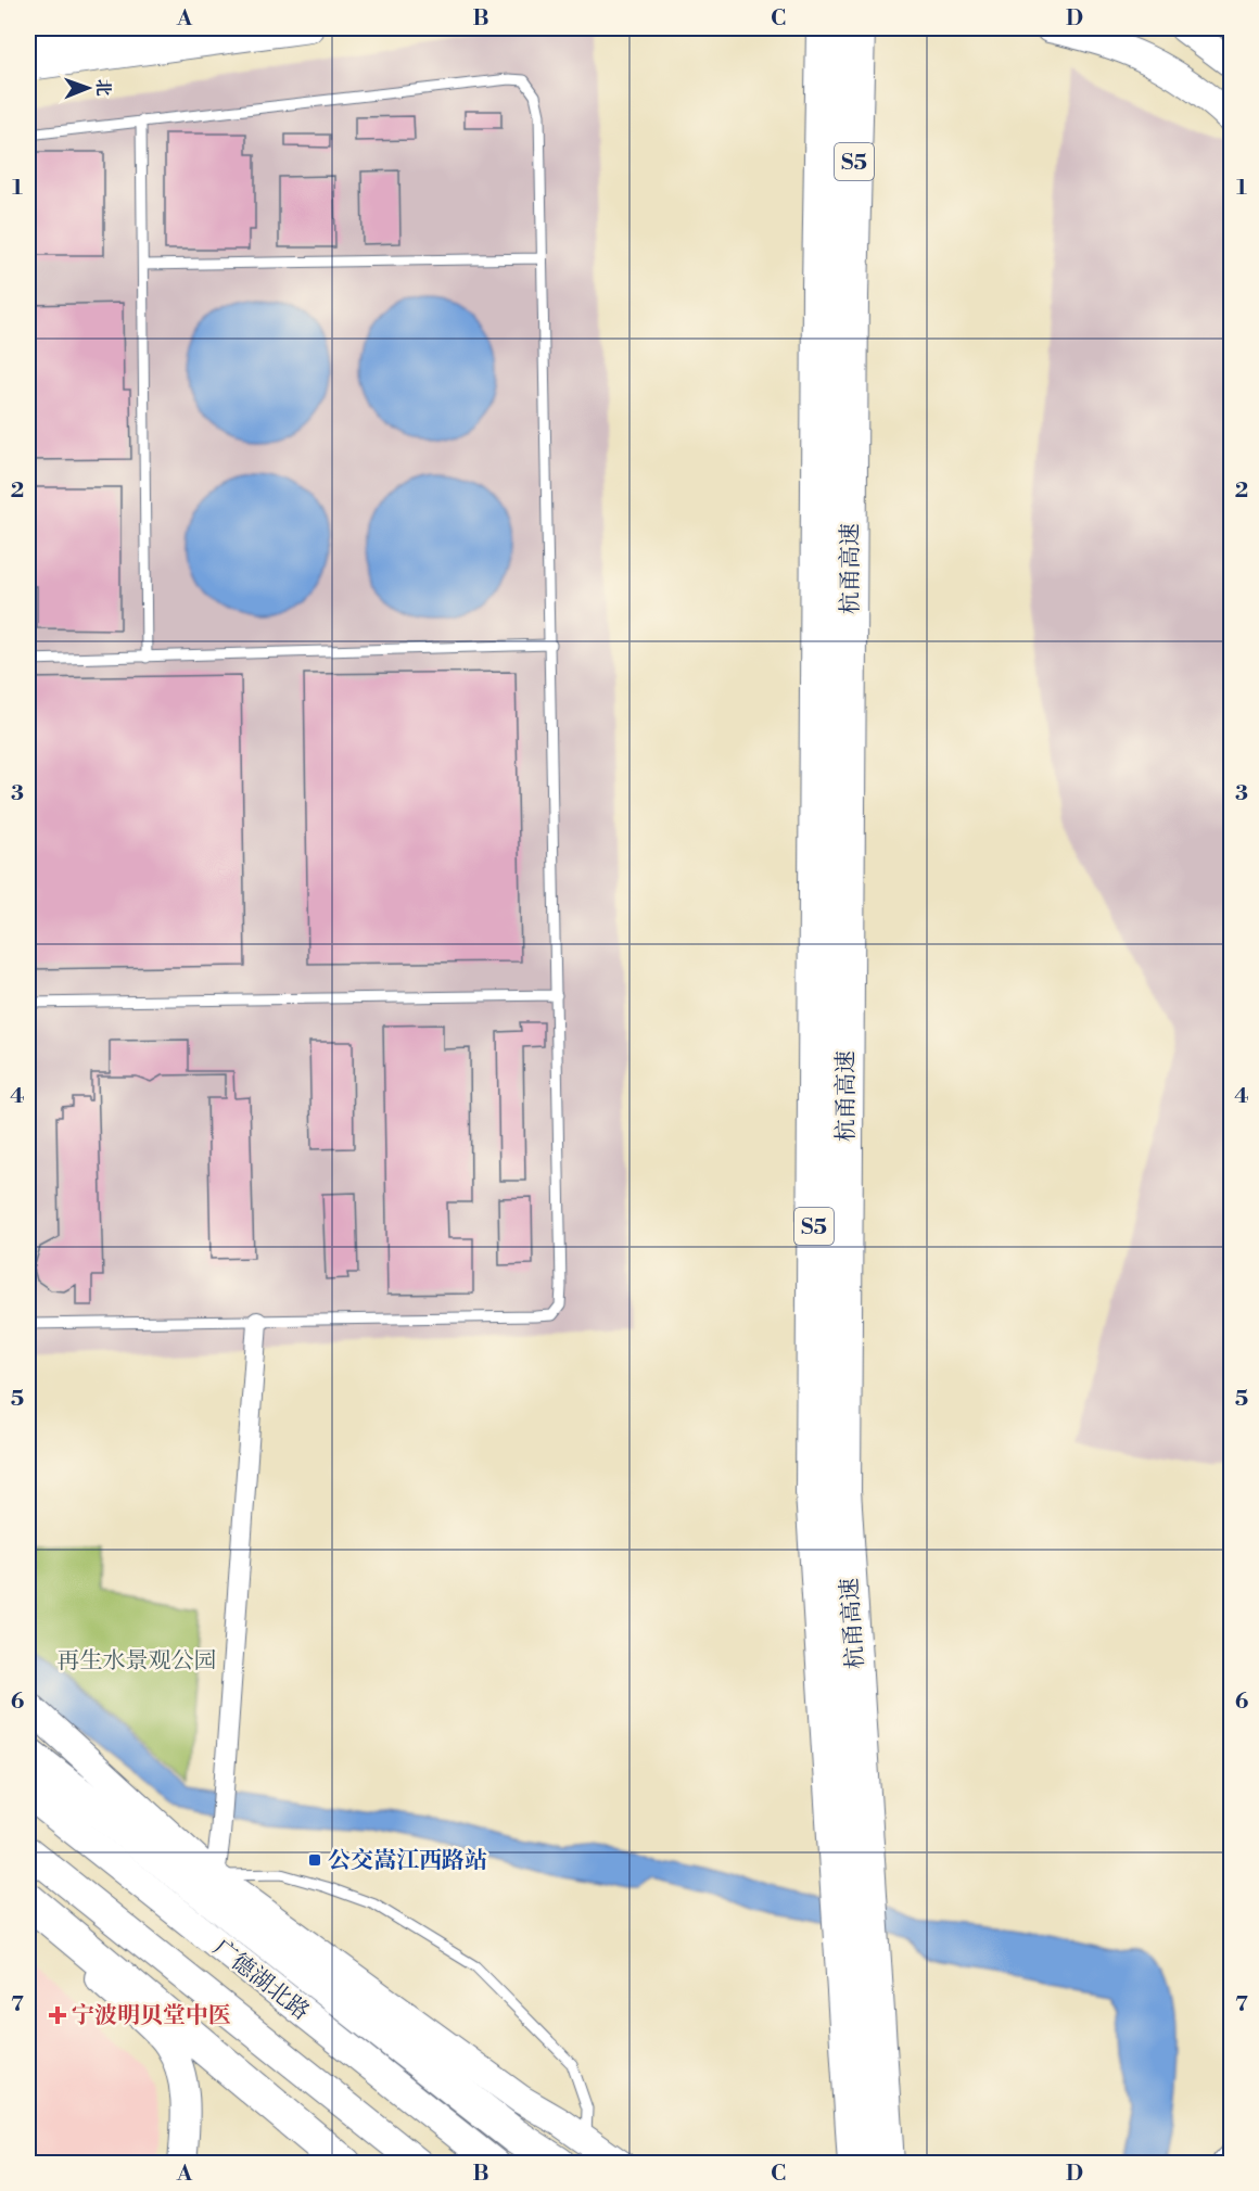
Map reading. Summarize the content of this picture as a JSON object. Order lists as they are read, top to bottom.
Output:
{
  "streets": {
    "highway": ["S5", "杭甬高速"],
    "main road": ["广德湖北路"]
  },
  "parks": ["再生水景观公园"],
  "places": {
    "transit": ["公交嵩江西路站"],
    "health": ["宁波明贝堂中医"]
  },
  "north": "right",
  "grid": {
    "columns": [
      "A",
      "B",
      "C",
      "D"
    ],
    "rows": [
      "1",
      "2",
      "3",
      "4",
      "5",
      "6",
      "7"
    ]
  }
}
